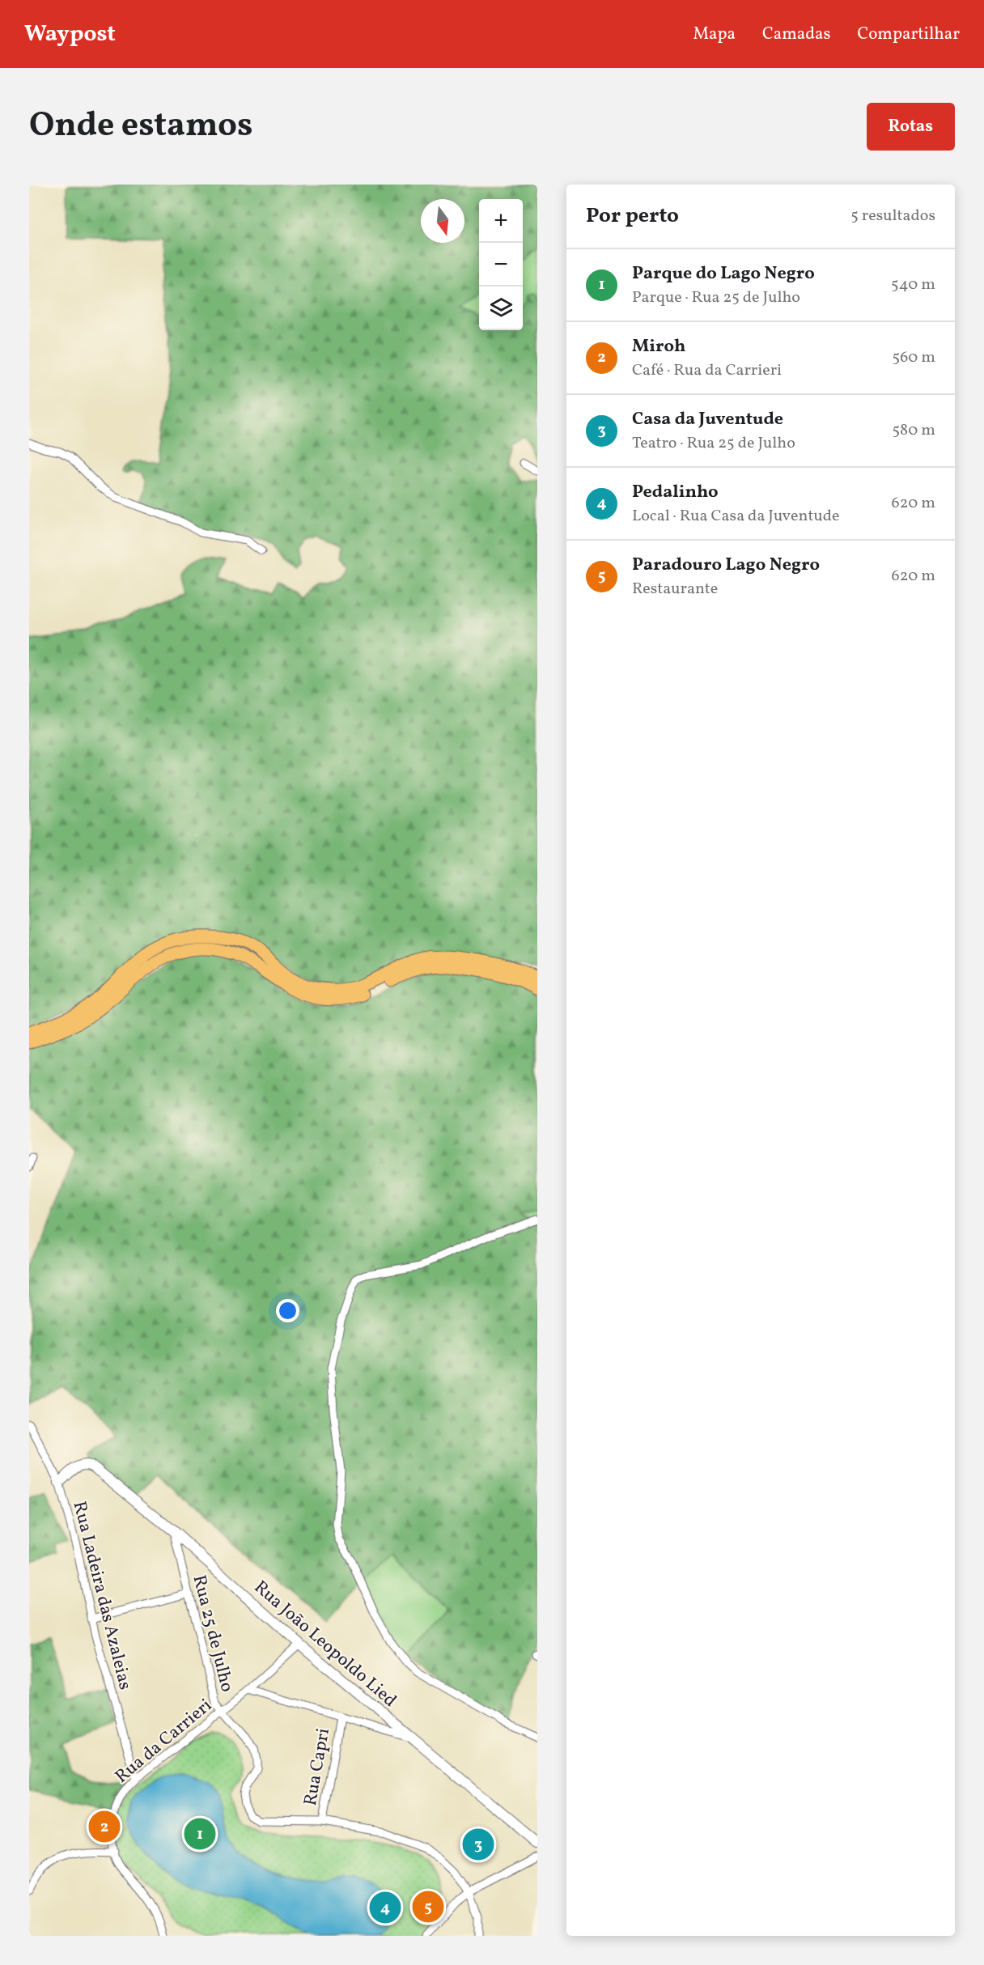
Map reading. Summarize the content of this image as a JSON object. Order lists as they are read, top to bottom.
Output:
{
  "streets": {
    "street": [
      "Rua Ladeira das Azaleias",
      "Rua 25 de Julho",
      "Rua João Leopoldo Lied",
      "Rua da Carrieri",
      "Rua Capri"
    ]
  },
  "crossings": [
    ["Rua Ladeira das Azaleias", "Rua João Leopoldo Lied"],
    ["Rua Ladeira das Azaleias", "Rua da Carrieri"],
    ["Rua 25 de Julho", "Rua João Leopoldo Lied"],
    ["Rua 25 de Julho", "Rua da Carrieri"],
    ["Rua 25 de Julho", "Rua Capri"],
    ["Rua João Leopoldo Lied", "Rua da Carrieri"]
  ],
  "north": "bottom",
  "page": {
    "header": "Waypost",
    "nav": ["Mapa", "Camadas", "Compartilhar"],
    "title": "Onde estamos",
    "buttons": "Rotas",
    "heading": ["Por perto", "5 resultados"],
    "map_buttons": ["+", "−"],
    "list": [
      {
        "mark": "1",
        "name": "Parque do Lago Negro",
        "note": "Parque · Rua 25 de Julho",
        "value": "540 m"
      },
      {
        "mark": "2",
        "name": "Miroh",
        "note": "Café · Rua da Carrieri",
        "value": "560 m"
      },
      {
        "mark": "3",
        "name": "Casa da Juventude",
        "note": "Teatro · Rua 25 de Julho",
        "value": "580 m"
      },
      {
        "mark": "4",
        "name": "Pedalinho",
        "note": "Local · Rua Casa da Juventude",
        "value": "620 m"
      },
      {
        "mark": "5",
        "name": "Paradouro Lago Negro",
        "note": "Restaurante",
        "value": "620 m"
      }
    ],
    "pins": [
      "2",
      "1",
      "3",
      "5",
      "4"
    ]
  }
}
